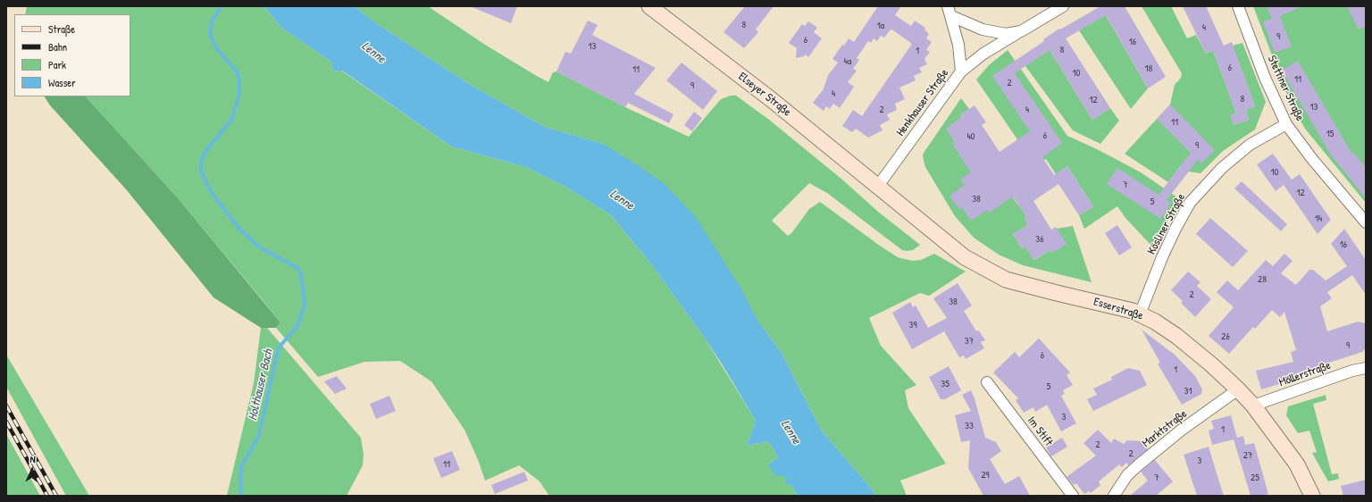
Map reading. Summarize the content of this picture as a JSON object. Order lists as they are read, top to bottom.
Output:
{
  "streets": {
    "main road": ["Elseyer Straße", "Esserstraße"],
    "street": [
      "Stettiner Straße",
      "Henkhauser Straße",
      "Kösliner Straße",
      "Möllerstraße",
      "Marktstraße",
      "Im Stift"
    ]
  },
  "crossings": [
    ["Stettiner Straße", "Kösliner Straße"],
    ["Elseyer Straße", "Henkhauser Straße"],
    ["Elseyer Straße", "Esserstraße"],
    ["Henkhauser Straße", "Esserstraße"],
    ["Kösliner Straße", "Esserstraße"],
    ["Esserstraße", "Möllerstraße"],
    ["Esserstraße", "Marktstraße"]
  ],
  "water": ["Lenne", "Holthauser Bach"],
  "house_numbers": [
    "8",
    "1a",
    "4",
    "9",
    "6",
    "16",
    "13",
    "8",
    "1",
    "4a",
    "6",
    "18",
    "11",
    "10",
    "11",
    "2",
    "9",
    "4",
    "8",
    "12",
    "13",
    "2",
    "4",
    "11",
    "15",
    "6",
    "40",
    "9",
    "10",
    "7",
    "12",
    "38",
    "5",
    "14",
    "36",
    "16",
    "28",
    "2",
    "38",
    "39",
    "26",
    "37",
    "9",
    "6",
    "1",
    "35",
    "5",
    "31",
    "3",
    "33",
    "1",
    "2",
    "2",
    "27",
    "3",
    "11",
    "29",
    "7",
    "25"
  ],
  "legend": [
    "Straße",
    "Bahn",
    "Park",
    "Wasser"
  ],
  "north": "top"
}
